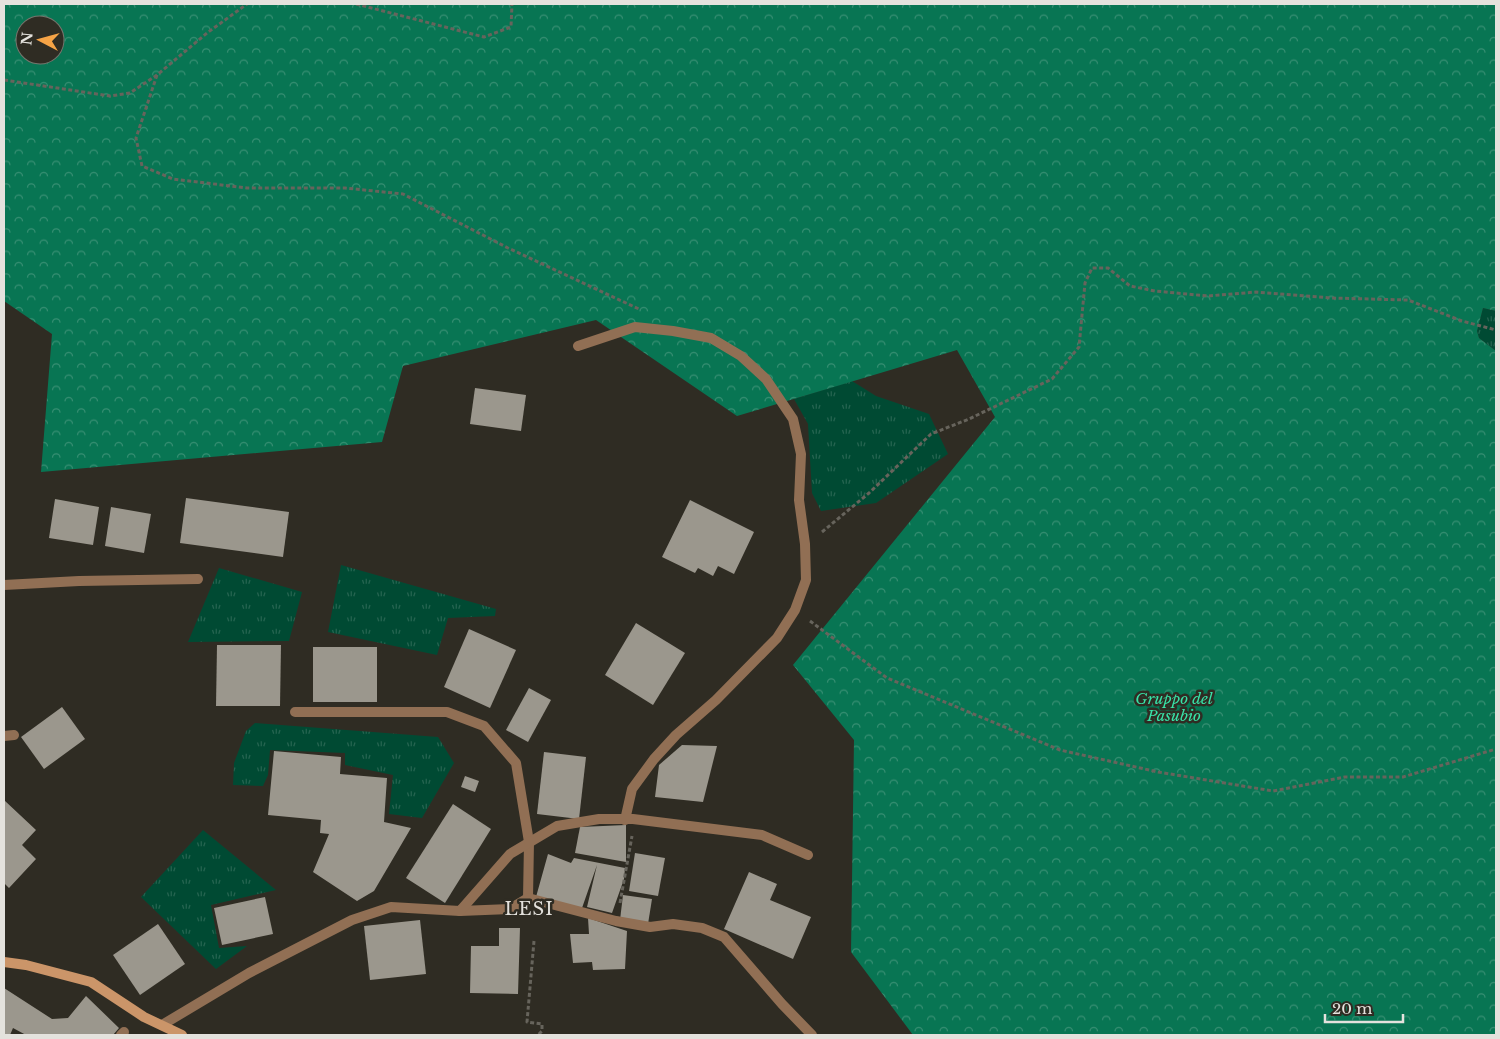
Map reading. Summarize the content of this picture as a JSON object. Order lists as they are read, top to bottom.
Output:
{
  "districts": ["LESI"],
  "parks": ["Gruppo del Pasubio"],
  "scale_bar": "20 m",
  "north": "left"
}
